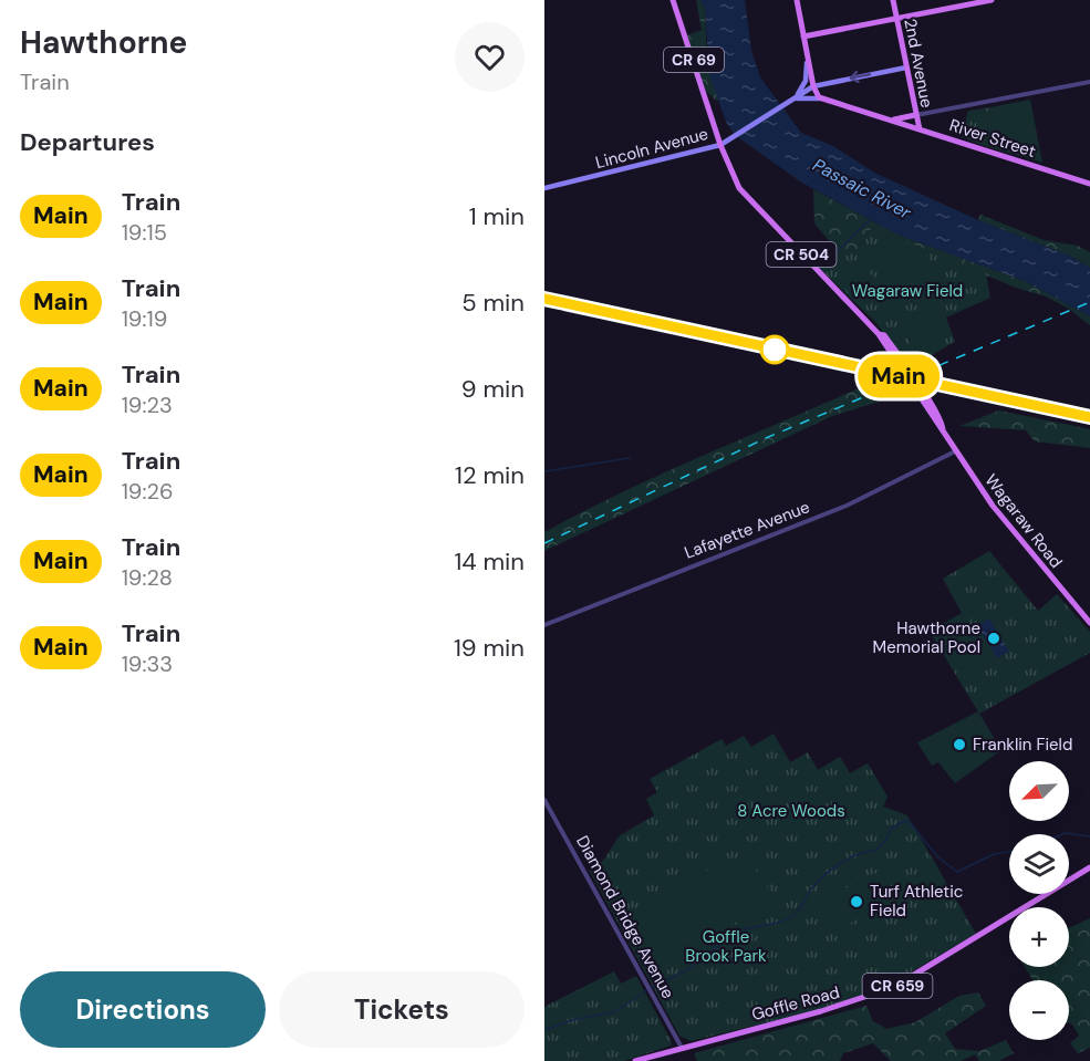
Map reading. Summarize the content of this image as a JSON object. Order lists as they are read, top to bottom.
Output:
{
  "streets": {
    "main road": [
      "CR 69",
      "2nd Avenue",
      "River Street",
      "Lincoln Avenue",
      "CR 504",
      "Wagaraw Road",
      "CR 659",
      "Goffle Road"
    ],
    "street": ["Lafayette Avenue", "Diamond Bridge Avenue"]
  },
  "crossings": [
    ["2nd Avenue", "River Street"],
    ["2nd Avenue", "Lincoln Avenue"],
    ["River Street", "Lincoln Avenue"],
    ["Lincoln Avenue", "Wagaraw Road"],
    ["Wagaraw Road", "Lafayette Avenue"],
    ["Diamond Bridge Avenue", "Goffle Road"]
  ],
  "water": ["Passaic River"],
  "parks": ["Wagaraw Field", "8 Acre Woods", "Goffle Brook Park"],
  "places": ["Hawthorne Memorial Pool", "Franklin Field", "Turf Athletic Field"],
  "north": "bottom left",
  "page": {
    "heading": [
      ["Hawthorne", "Train"],
      "Departures"
    ],
    "on_map": "Main",
    "list": [
      {
        "mark": "Main",
        "name": "Train",
        "note": "19:15",
        "value": "1 min"
      },
      {
        "mark": "Main",
        "name": "Train",
        "note": "19:19",
        "value": "5 min"
      },
      {
        "mark": "Main",
        "name": "Train",
        "note": "19:23",
        "value": "9 min"
      },
      {
        "mark": "Main",
        "name": "Train",
        "note": "19:26",
        "value": "12 min"
      },
      {
        "mark": "Main",
        "name": "Train",
        "note": "19:28",
        "value": "14 min"
      },
      {
        "mark": "Main",
        "name": "Train",
        "note": "19:33",
        "value": "19 min"
      }
    ],
    "map_buttons": ["+", "−"],
    "buttons": ["Directions", "Tickets"]
  }
}
